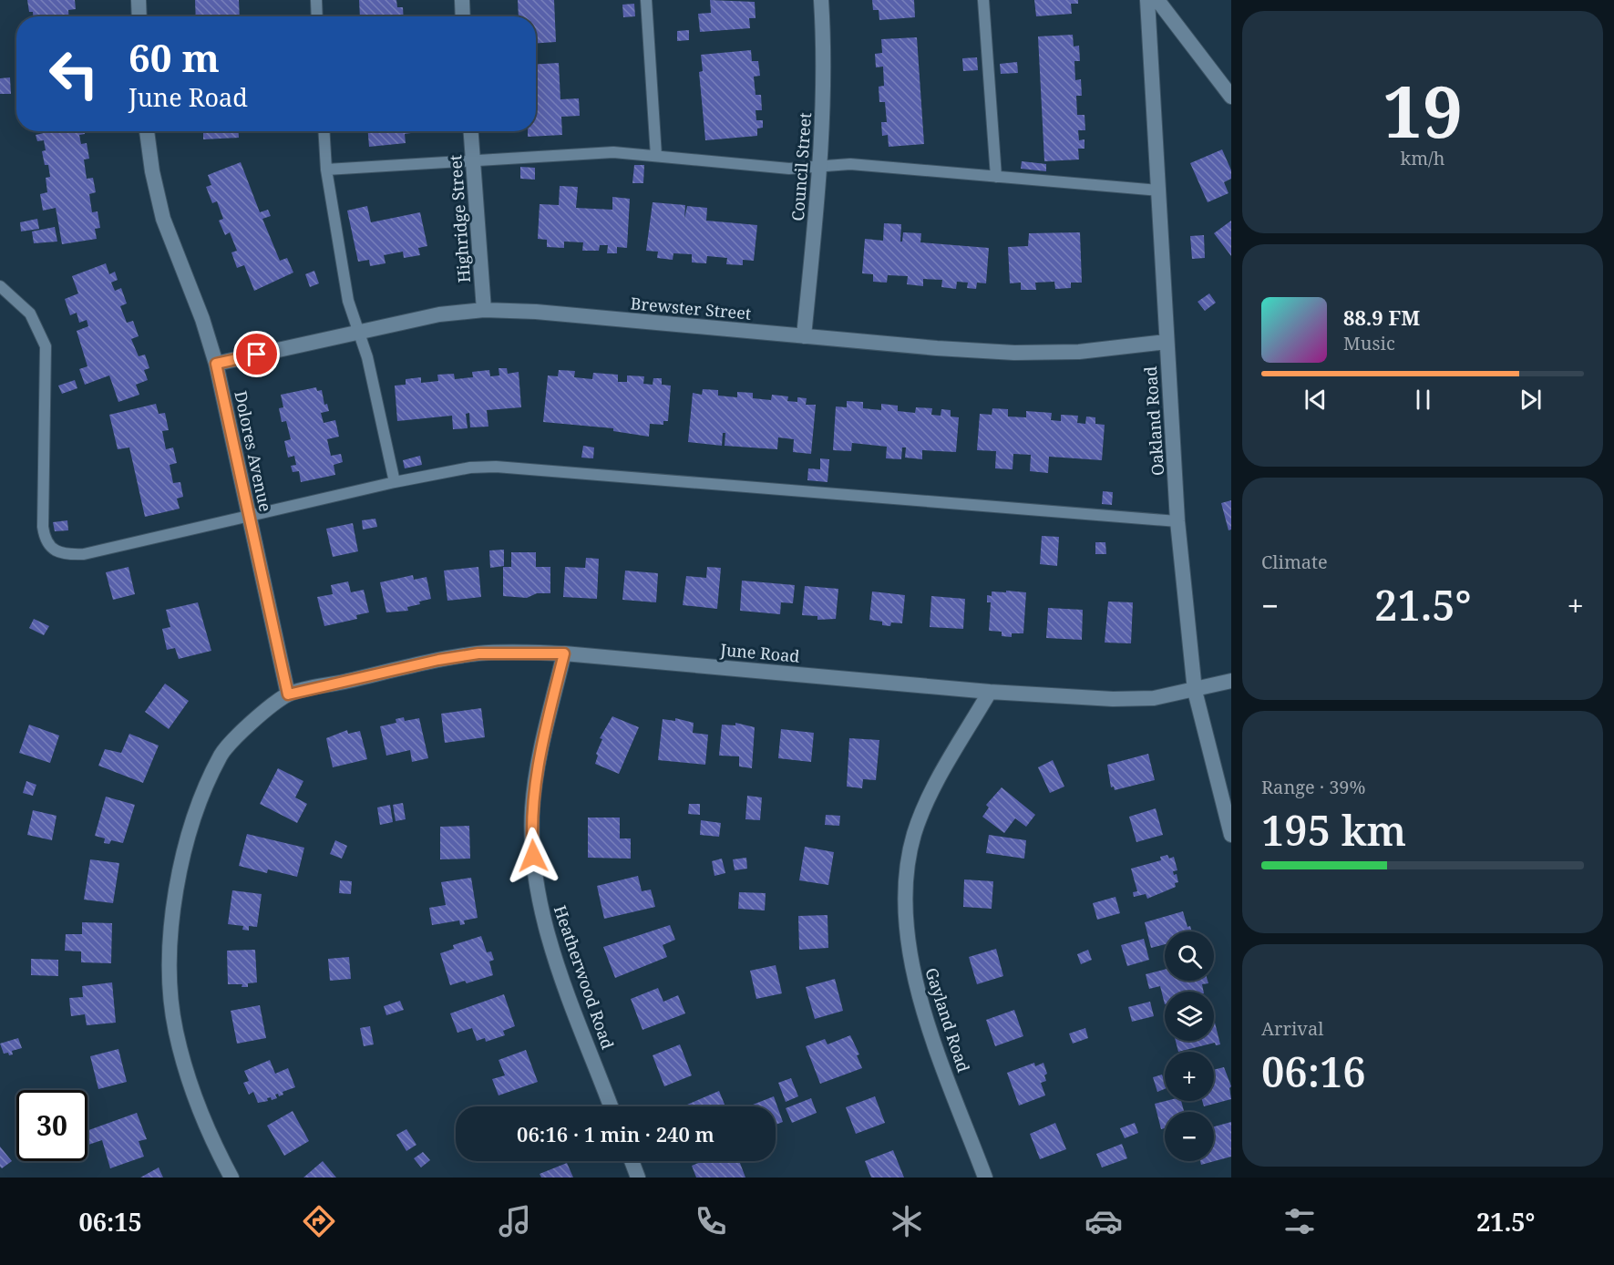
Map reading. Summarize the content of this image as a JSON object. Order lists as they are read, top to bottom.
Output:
{
  "streets": {
    "street": [
      "Council Street",
      "Highridge Street",
      "Brewster Street",
      "Oakland Road",
      "Dolores Avenue",
      "June Road",
      "Heatherwood Road",
      "Gayland Road"
    ]
  },
  "crossings": [
    ["Council Street", "Brewster Street"],
    ["Highridge Street", "Brewster Street"],
    ["Brewster Street", "Oakland Road"],
    ["Brewster Street", "Dolores Avenue"],
    ["Oakland Road", "June Road"],
    ["Dolores Avenue", "June Road"],
    ["June Road", "Heatherwood Road"],
    ["June Road", "Gayland Road"]
  ],
  "page": {
    "tile": [
      ["19", "km/h"],
      "Climate",
      ["Range · 39%", "195 km"],
      ["Arrival", "06:16"]
    ],
    "turn": ["60 m", "June Road"],
    "song": ["88.9 FM", "Music"],
    "heat": ["−", "21.5°", "+"],
    "map_buttons": ["+", "−"],
    "limit": "30",
    "trip": "06:16 · 1 min · 240 m",
    "tabs": ["06:15", "21.5°"]
  }
}
